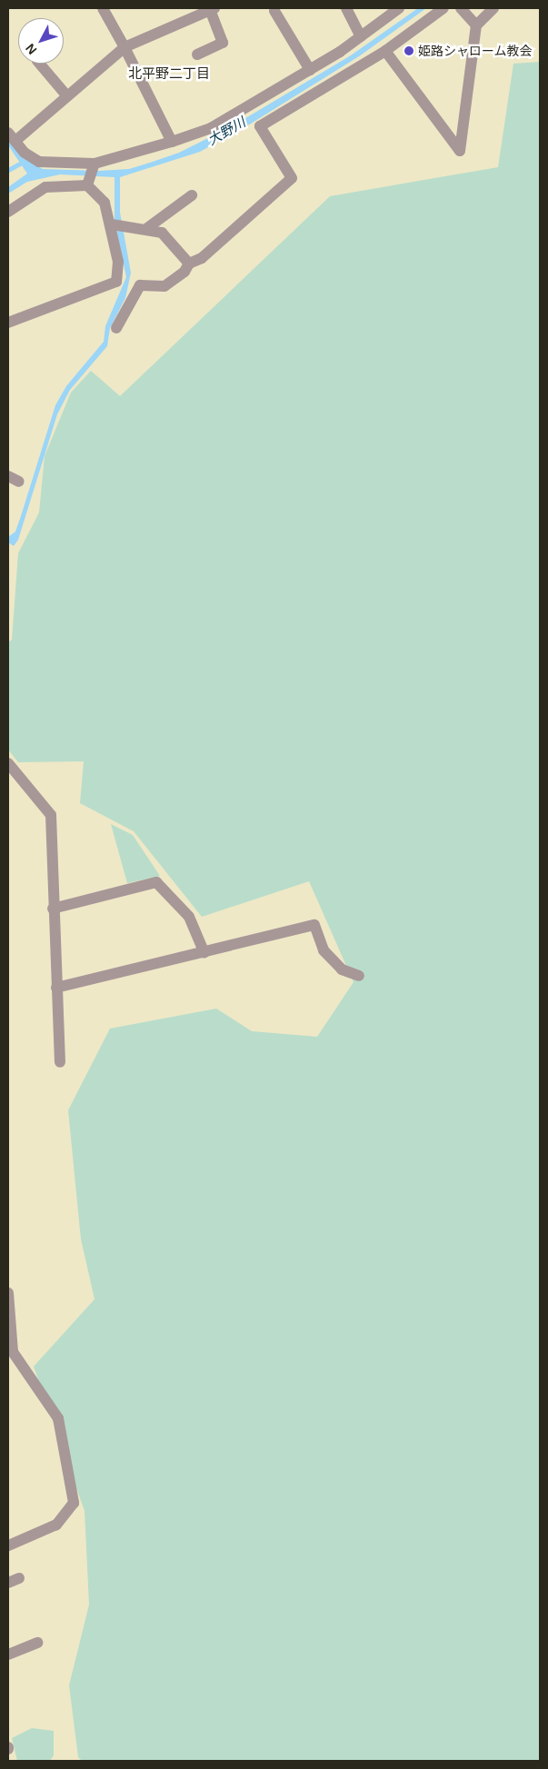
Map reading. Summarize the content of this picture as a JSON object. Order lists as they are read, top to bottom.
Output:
{
  "districts": ["北平野二丁目"],
  "water": ["大野川"],
  "places": ["姫路シャローム教会"],
  "north": "bottom left"
}
